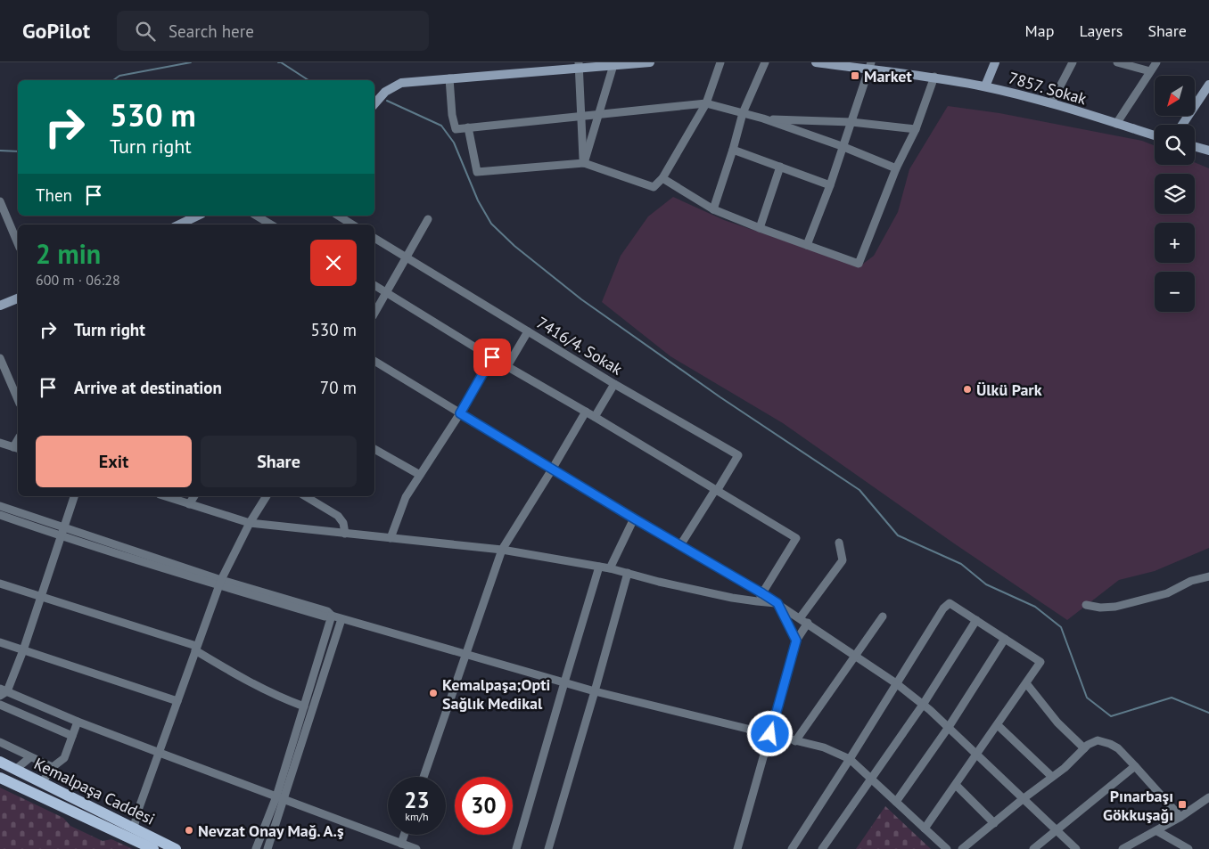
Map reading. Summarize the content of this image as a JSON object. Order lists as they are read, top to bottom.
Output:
{
  "streets": {
    "main road": ["Kemalpaşa Caddesi"],
    "street": ["7857. Sokak", "7416/4. Sokak"]
  },
  "places": {
    "transit": ["Market", "Pınarbaşı Gökkuşağı"],
    "other": ["Ülkü Park", "Kemalpaşa;Opti Sağlık Medikal", "Nevzat Onay Mağ. A.ş"]
  },
  "north": "bottom left",
  "page": {
    "header": "GoPilot",
    "search": "Search here",
    "nav": ["Map", "Layers", "Share"],
    "map_buttons": ["+", "−"],
    "turn": ["530 m", "Turn right"],
    "then": "Then",
    "heading": ["2 min", "600 m · 06:28"],
    "list": [
      {
        "name": "Turn right",
        "value": "530 m"
      },
      {
        "name": "Arrive at destination",
        "value": "70 m"
      }
    ],
    "buttons": ["Exit", "Share"],
    "speed": "23 km/h",
    "limit": "30"
  }
}
